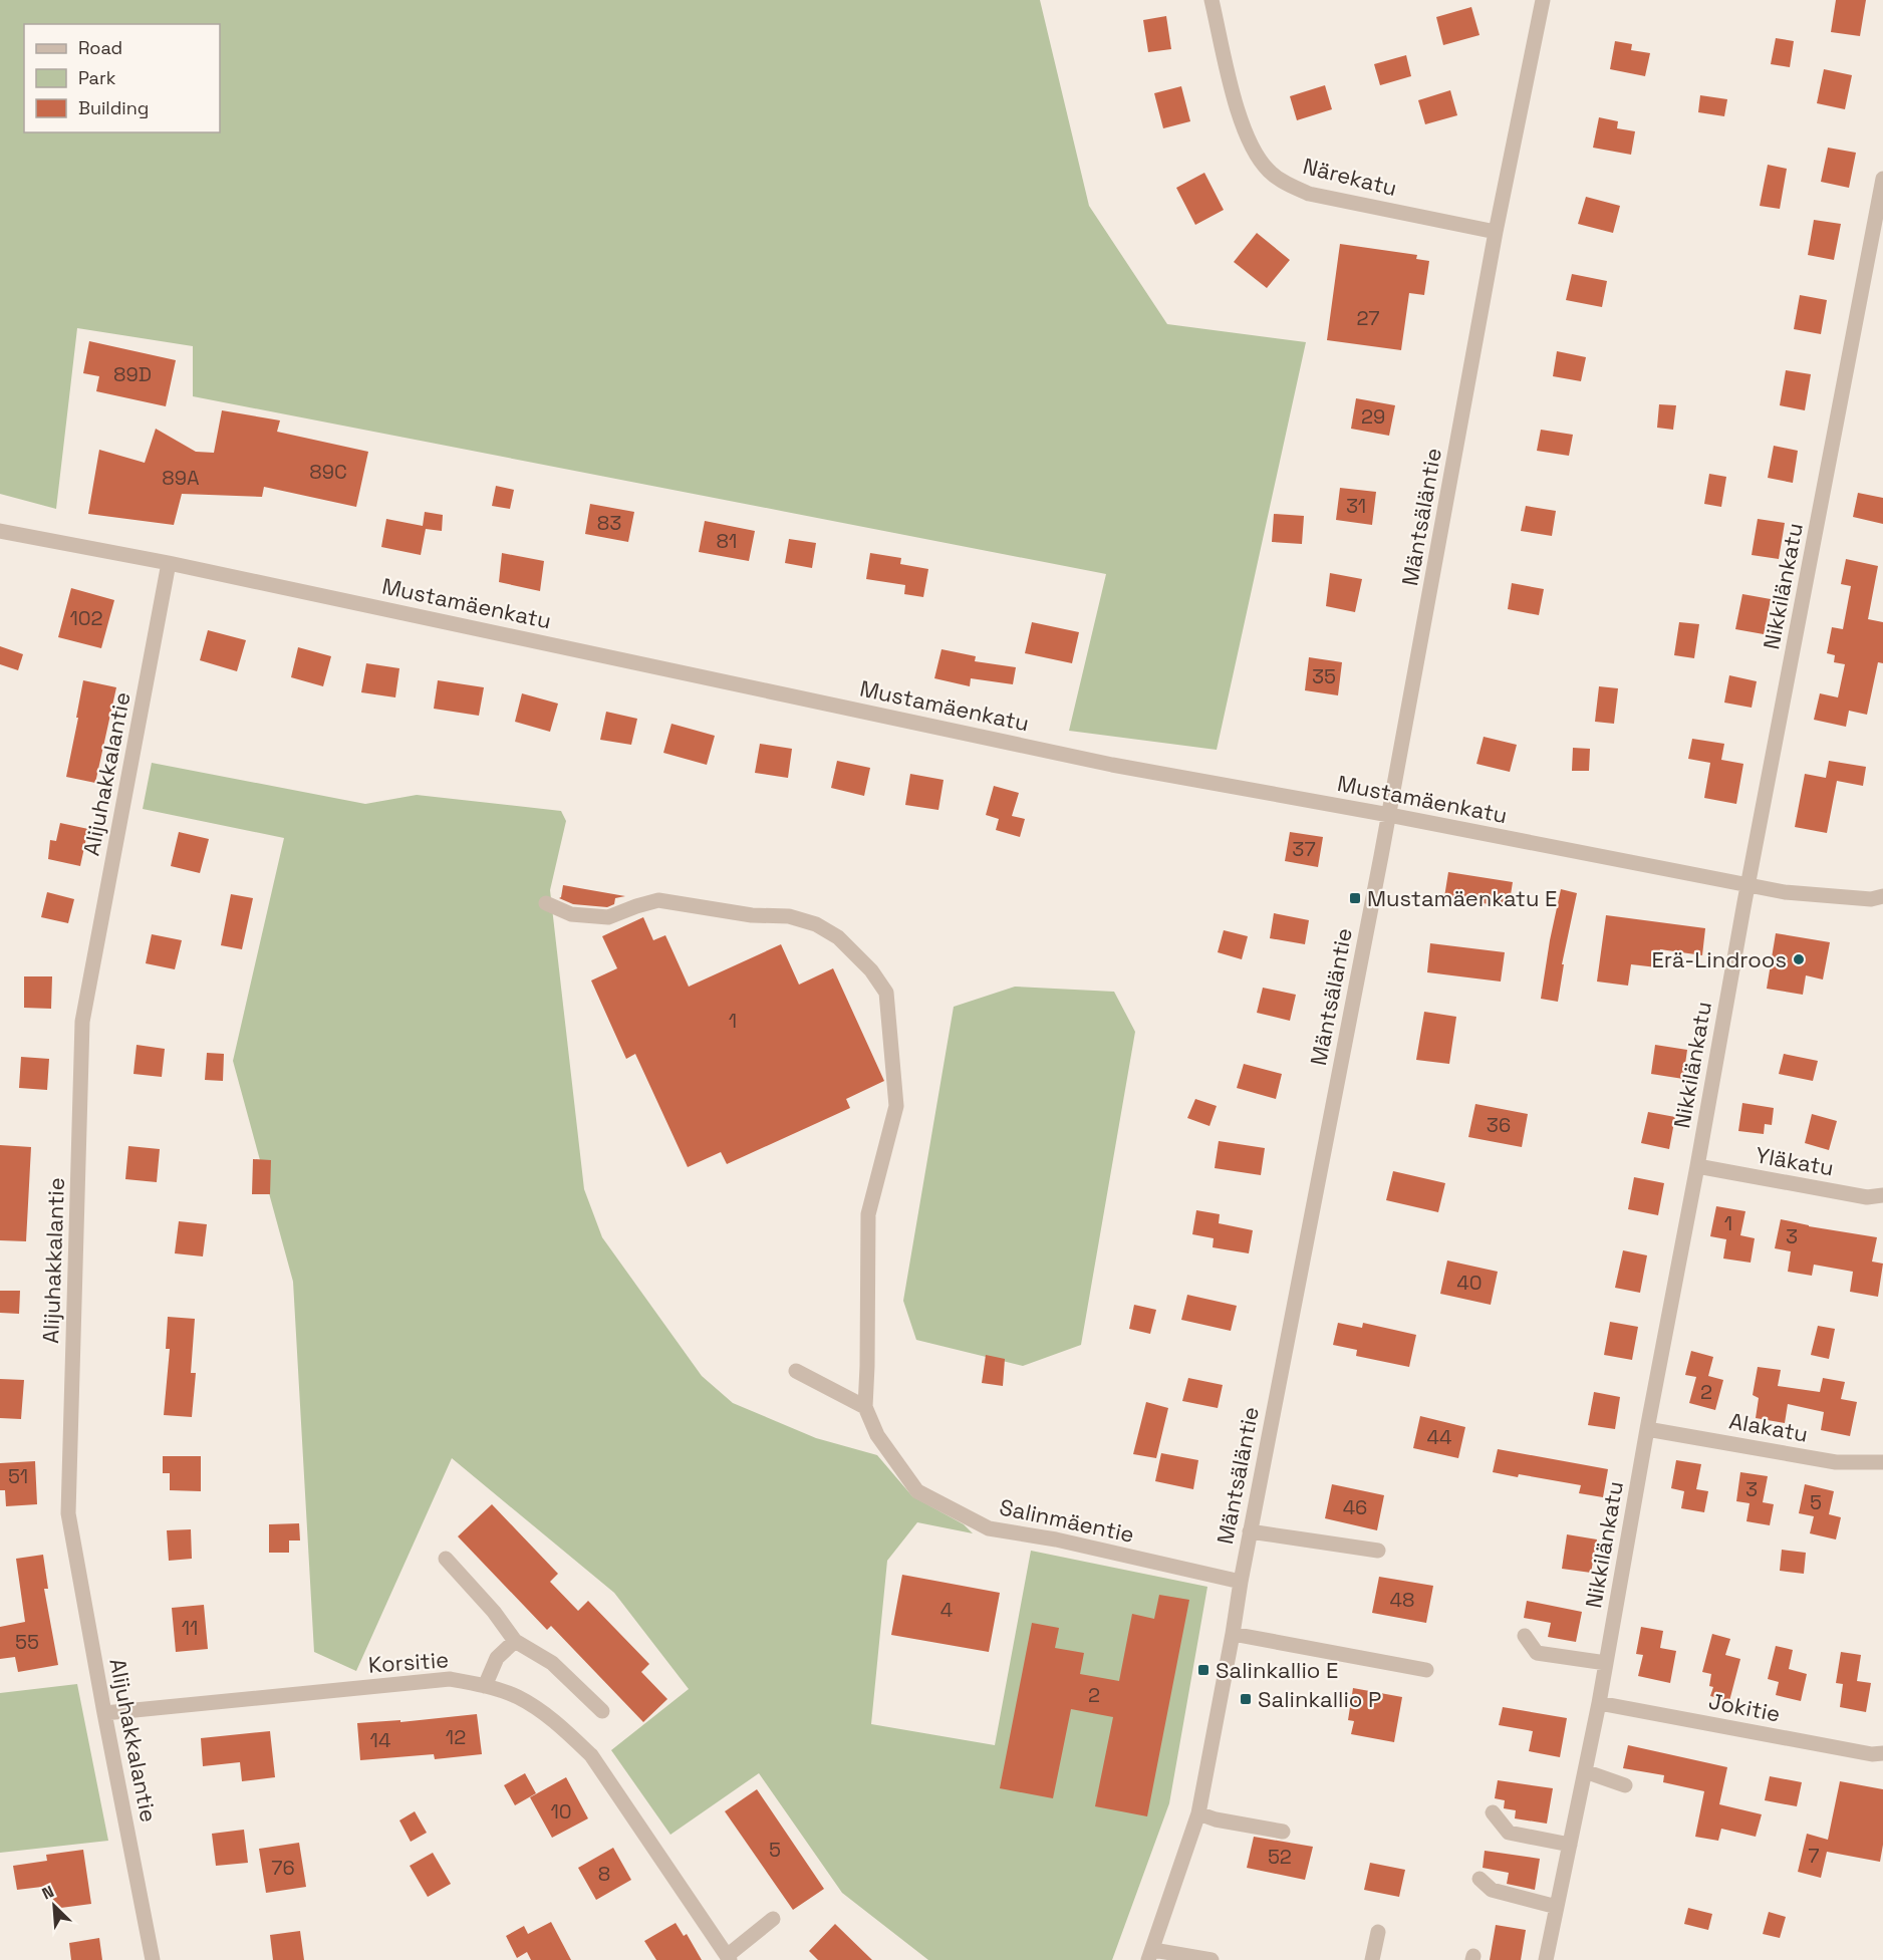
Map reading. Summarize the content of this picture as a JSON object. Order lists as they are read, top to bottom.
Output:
{
  "streets": {
    "street": [
      "Närekatu",
      "Mäntsäläntie",
      "Nikkilänkatu",
      "Mustamäenkatu",
      "Alijuhakkalantie",
      "Yläkatu",
      "Alakatu",
      "Salinmäentie",
      "Korsitie",
      "Jokitie"
    ]
  },
  "crossings": [
    ["Närekatu", "Mäntsäläntie"],
    ["Mäntsäläntie", "Mustamäenkatu"],
    ["Mäntsäläntie", "Salinmäentie"],
    ["Nikkilänkatu", "Mustamäenkatu"],
    ["Nikkilänkatu", "Yläkatu"],
    ["Nikkilänkatu", "Alakatu"],
    ["Nikkilänkatu", "Jokitie"],
    ["Mustamäenkatu", "Alijuhakkalantie"],
    ["Alijuhakkalantie", "Korsitie"]
  ],
  "places": {
    "transit": ["Mustamäenkatu E", "Salinkallio E", "Salinkallio P"],
    "other": ["Erä-Lindroos"]
  },
  "house_numbers": [
    "27",
    "89D",
    "29",
    "89C",
    "89A",
    "31",
    "83",
    "81",
    "102",
    "35",
    "37",
    "1",
    "36",
    "1",
    "3",
    "40",
    "2",
    "44",
    "51",
    "3",
    "5",
    "46",
    "48",
    "4",
    "11",
    "55",
    "2",
    "12",
    "14",
    "10",
    "5",
    "7",
    "52",
    "76",
    "8"
  ],
  "legend": ["Road", "Park", "Building"],
  "north": "top left"
}
